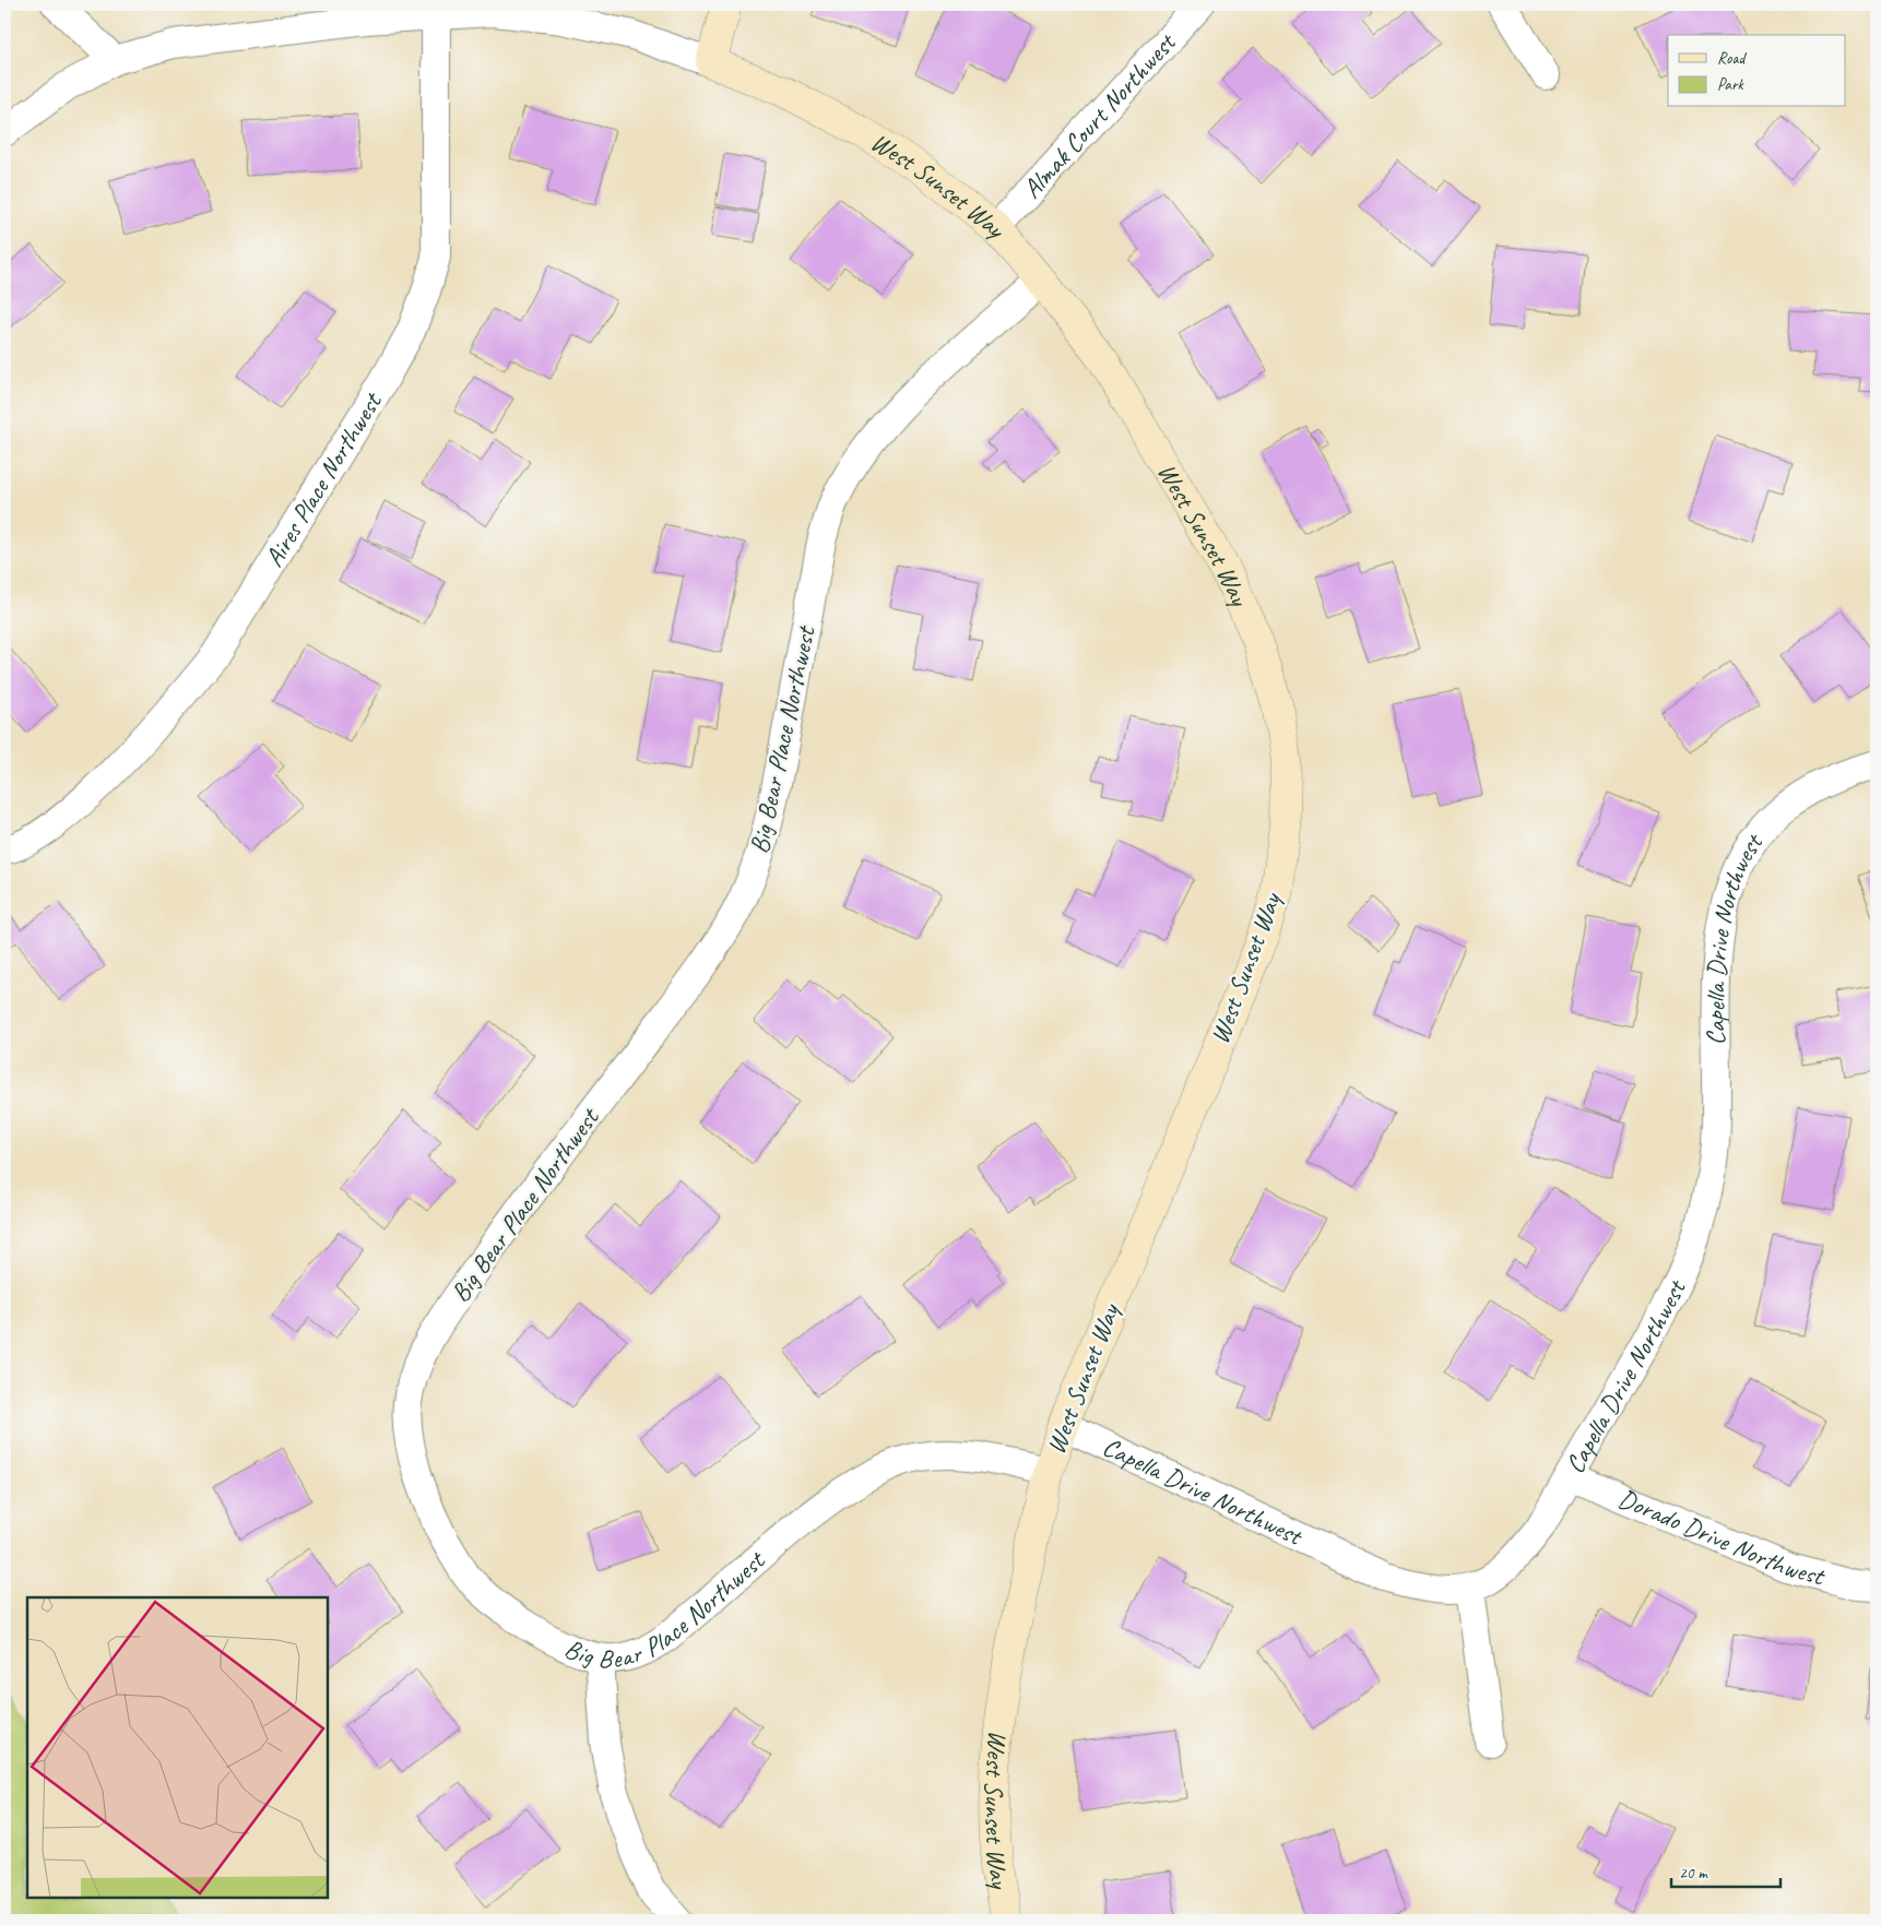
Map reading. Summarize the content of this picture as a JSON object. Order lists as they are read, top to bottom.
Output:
{
  "streets": {
    "street": [
      "Almak Court Northwest",
      "West Sunset Way",
      "Aires Place Northwest",
      "Big Bear Place Northwest",
      "Capella Drive Northwest",
      "Dorado Drive Northwest"
    ]
  },
  "crossings": [
    ["Almak Court Northwest", "West Sunset Way"],
    ["West Sunset Way", "Big Bear Place Northwest"],
    ["West Sunset Way", "Capella Drive Northwest"],
    ["Capella Drive Northwest", "Dorado Drive Northwest"]
  ],
  "legend": ["Road", "Park"],
  "scale_bar": "20 m"
}
